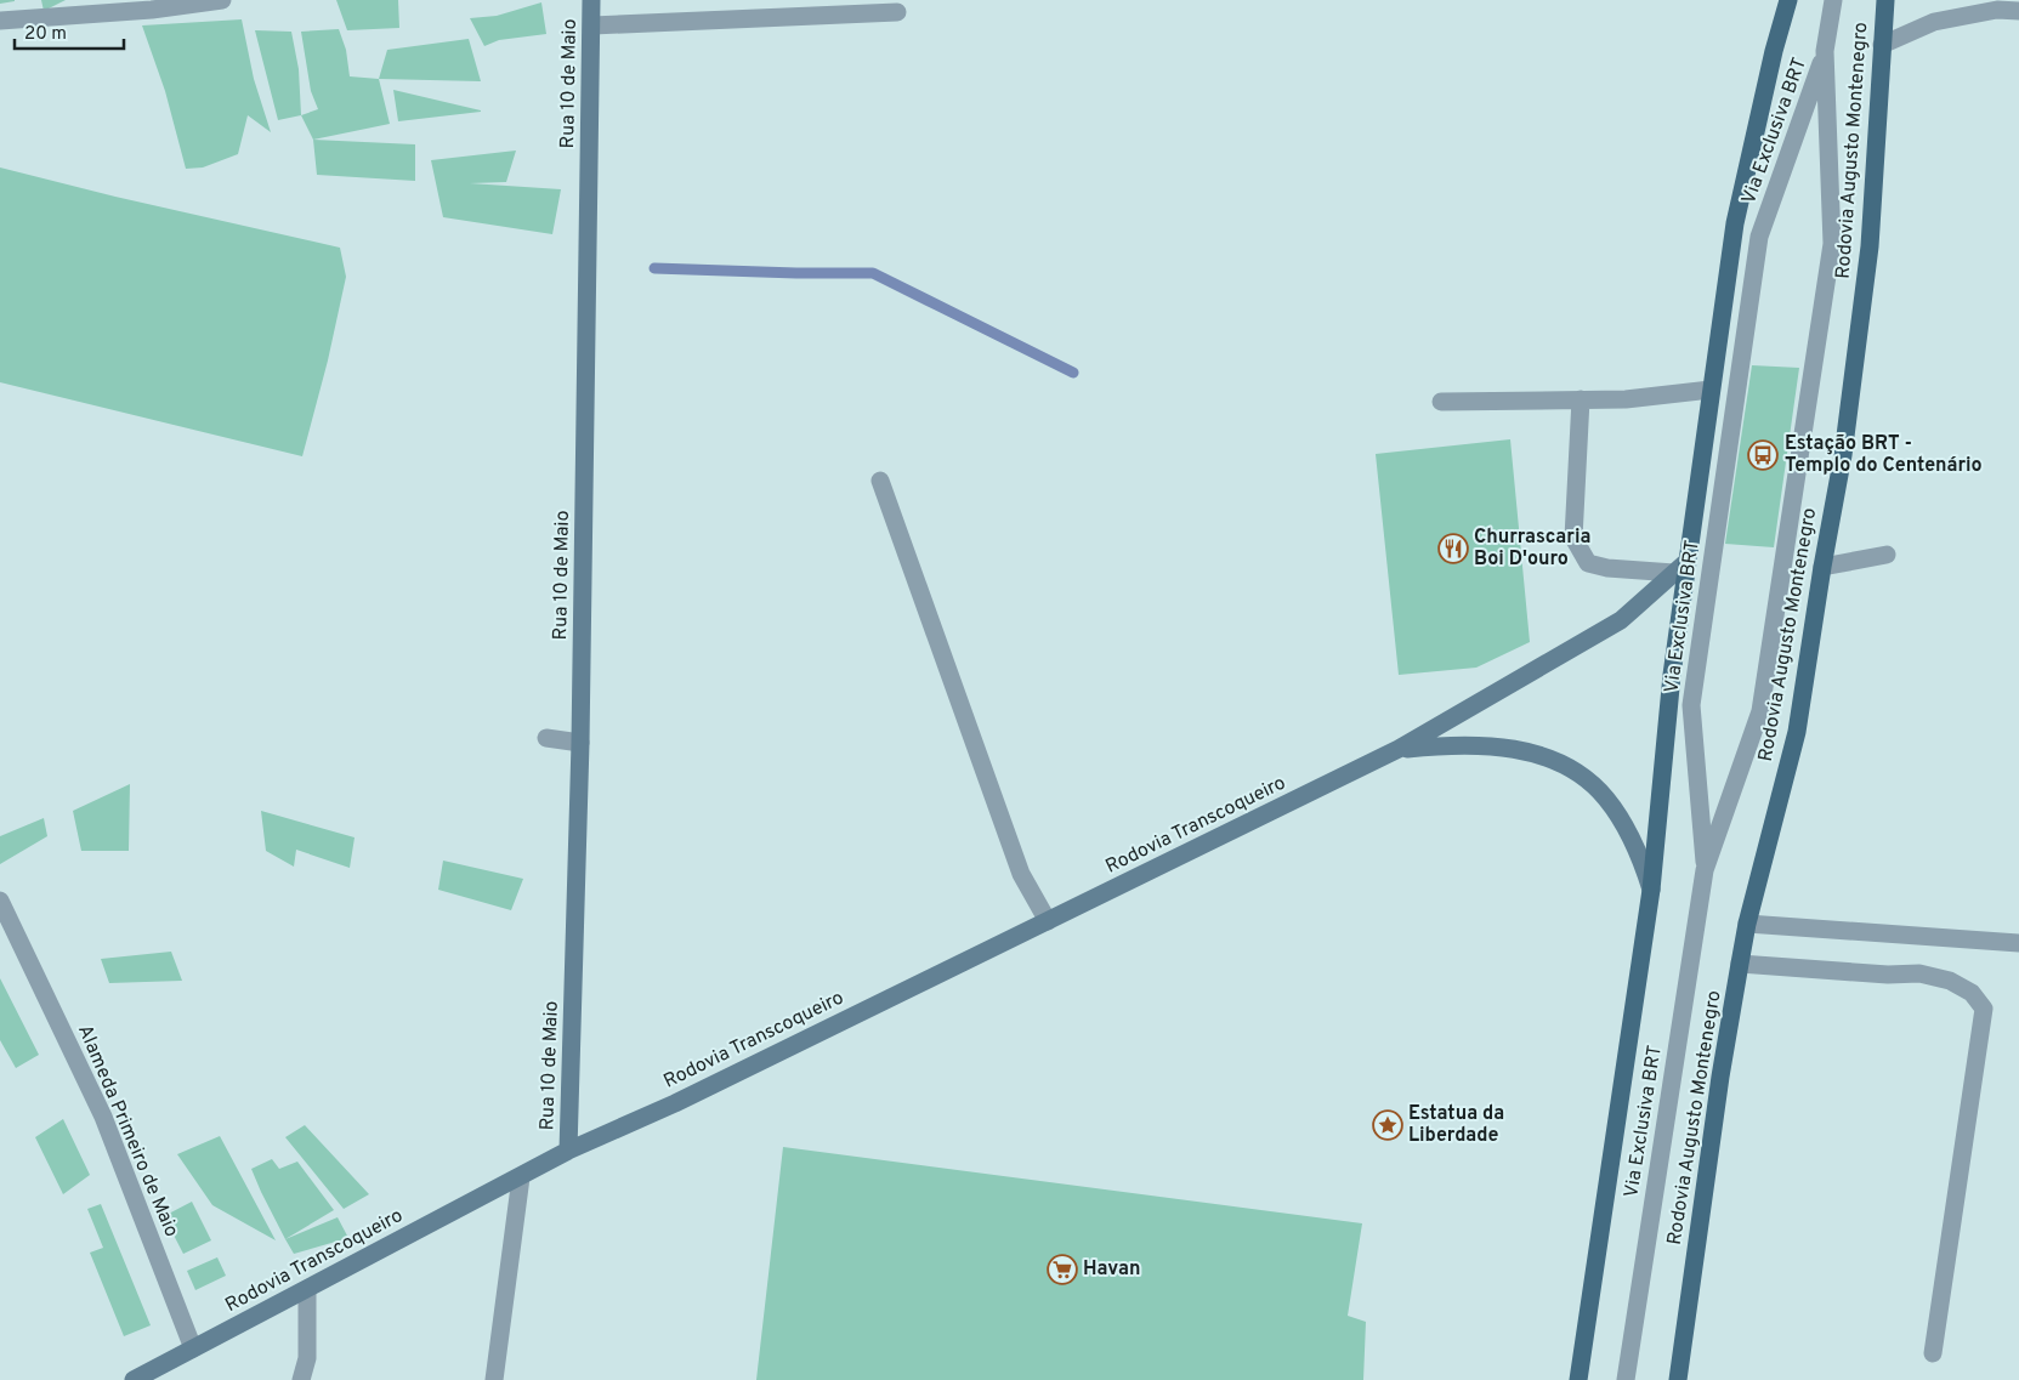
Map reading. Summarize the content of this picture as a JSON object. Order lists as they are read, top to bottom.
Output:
{
  "streets": {
    "main road": ["Rua 10 de Maio", "Rodovia Augusto Montenegro", "Rodovia Transcoqueiro"],
    "street": ["Via Exclusiva BRT", "Alameda Primeiro de Maio"]
  },
  "crossings": [
    ["Rua 10 de Maio", "Rodovia Transcoqueiro"],
    ["Rodovia Transcoqueiro", "Alameda Primeiro de Maio"]
  ],
  "places": {
    "bus stop": ["Estação BRT - Templo do Centenário"],
    "restaurant": ["Churrascaria Boi D'ouro"],
    "place": ["Estatua da Liberdade"],
    "supermarket": ["Havan"]
  },
  "scale_bar": "20 m"
}
